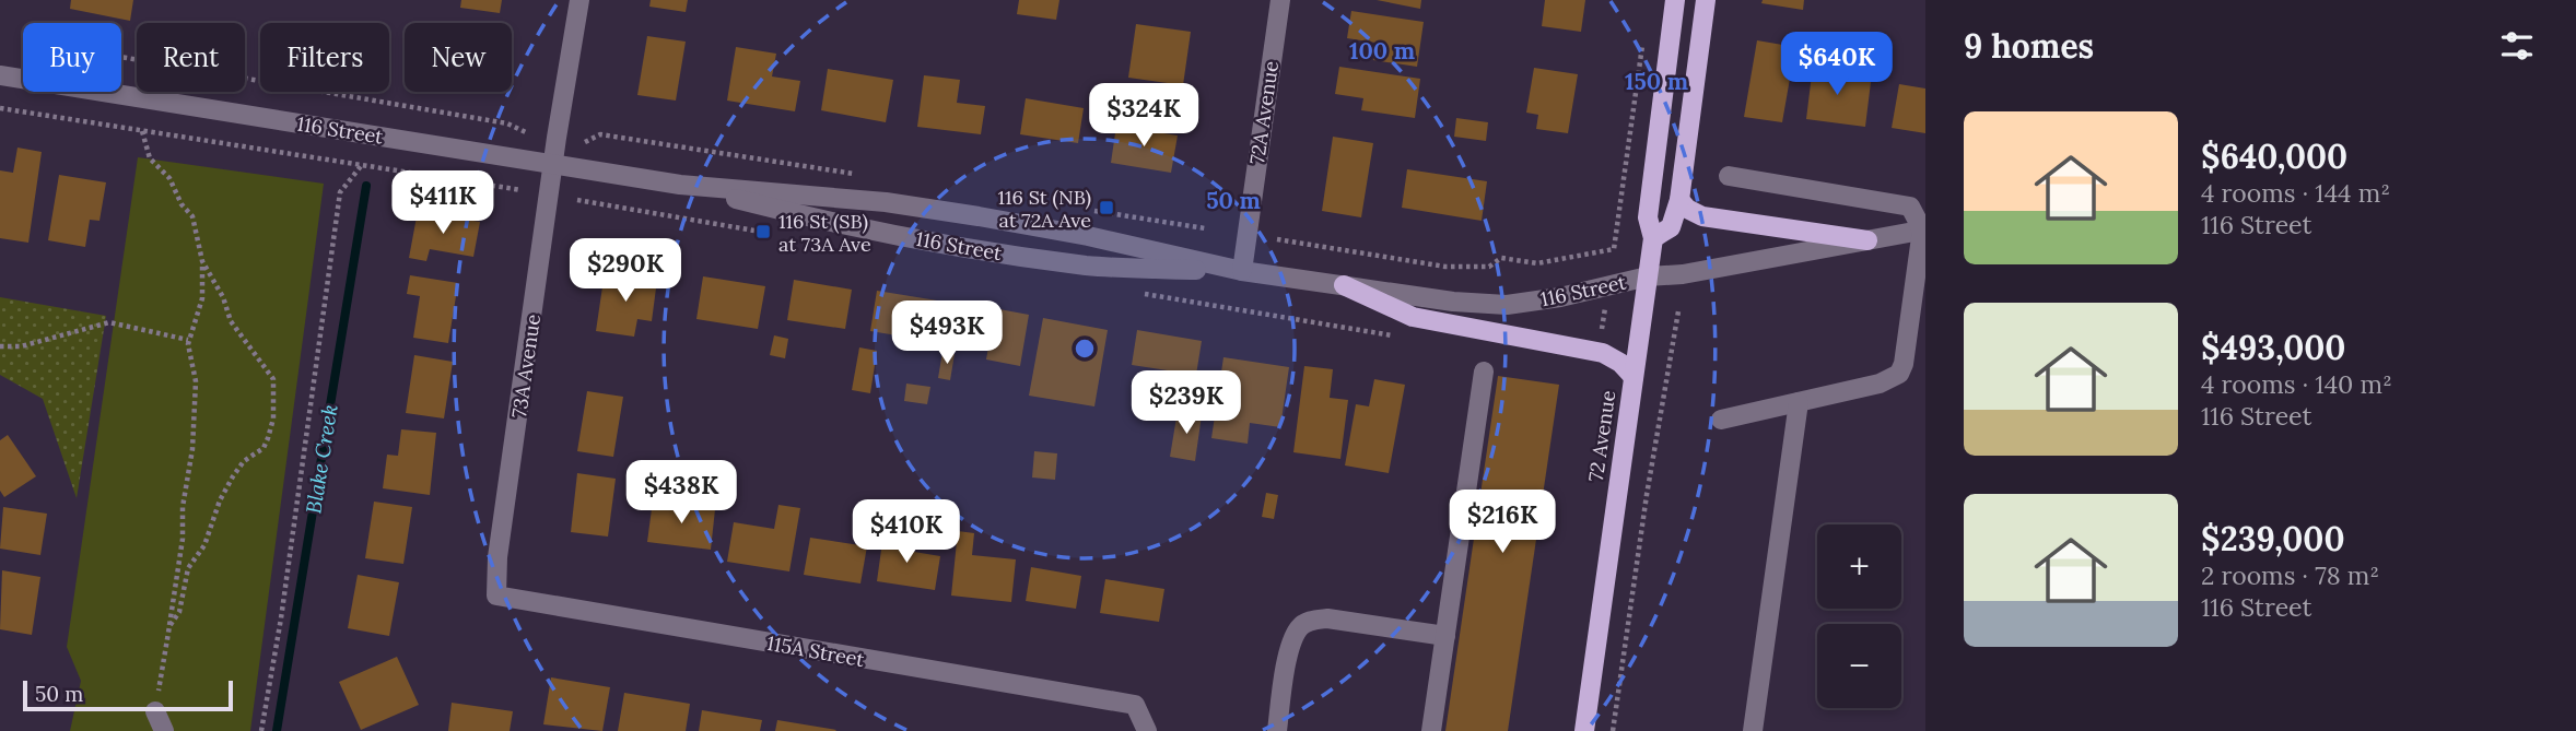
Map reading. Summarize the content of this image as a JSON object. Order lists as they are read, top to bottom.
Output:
{
  "streets": {
    "main road": ["72 Avenue"],
    "street": [
      "72A Avenue",
      "116 Street",
      "73A Avenue",
      "115A Street"
    ]
  },
  "crossings": [
    ["72A Avenue", "116 Street"],
    ["116 Street", "73A Avenue"],
    ["116 Street", "72 Avenue"],
    ["73A Avenue", "115A Street"]
  ],
  "water": ["Blake Creek"],
  "places": {
    "transit": ["116 St (NB) at 72A Ave", "116 St (SB) at 73A Ave"]
  },
  "scale_bar": "50 m",
  "page": {
    "heading": "9 homes",
    "chip": [
      "Buy",
      "Rent",
      "Filters",
      "New"
    ],
    "price": [
      "$640K",
      "$324K",
      "$411K",
      "$290K",
      "$493K",
      "$239K",
      "$438K",
      "$216K",
      "$410K"
    ],
    "list": [
      {
        "name": "$640,000",
        "note": "4 rooms · 144 m² · 116 Street"
      },
      {
        "name": "$493,000",
        "note": "4 rooms · 140 m² · 116 Street"
      },
      {
        "name": "$239,000",
        "note": "2 rooms · 78 m² · 116 Street"
      }
    ],
    "map_buttons": ["+", "−"],
    "scale": "50 m"
  },
  "rings": ["100 m", "150 m", "50 m"]
}
